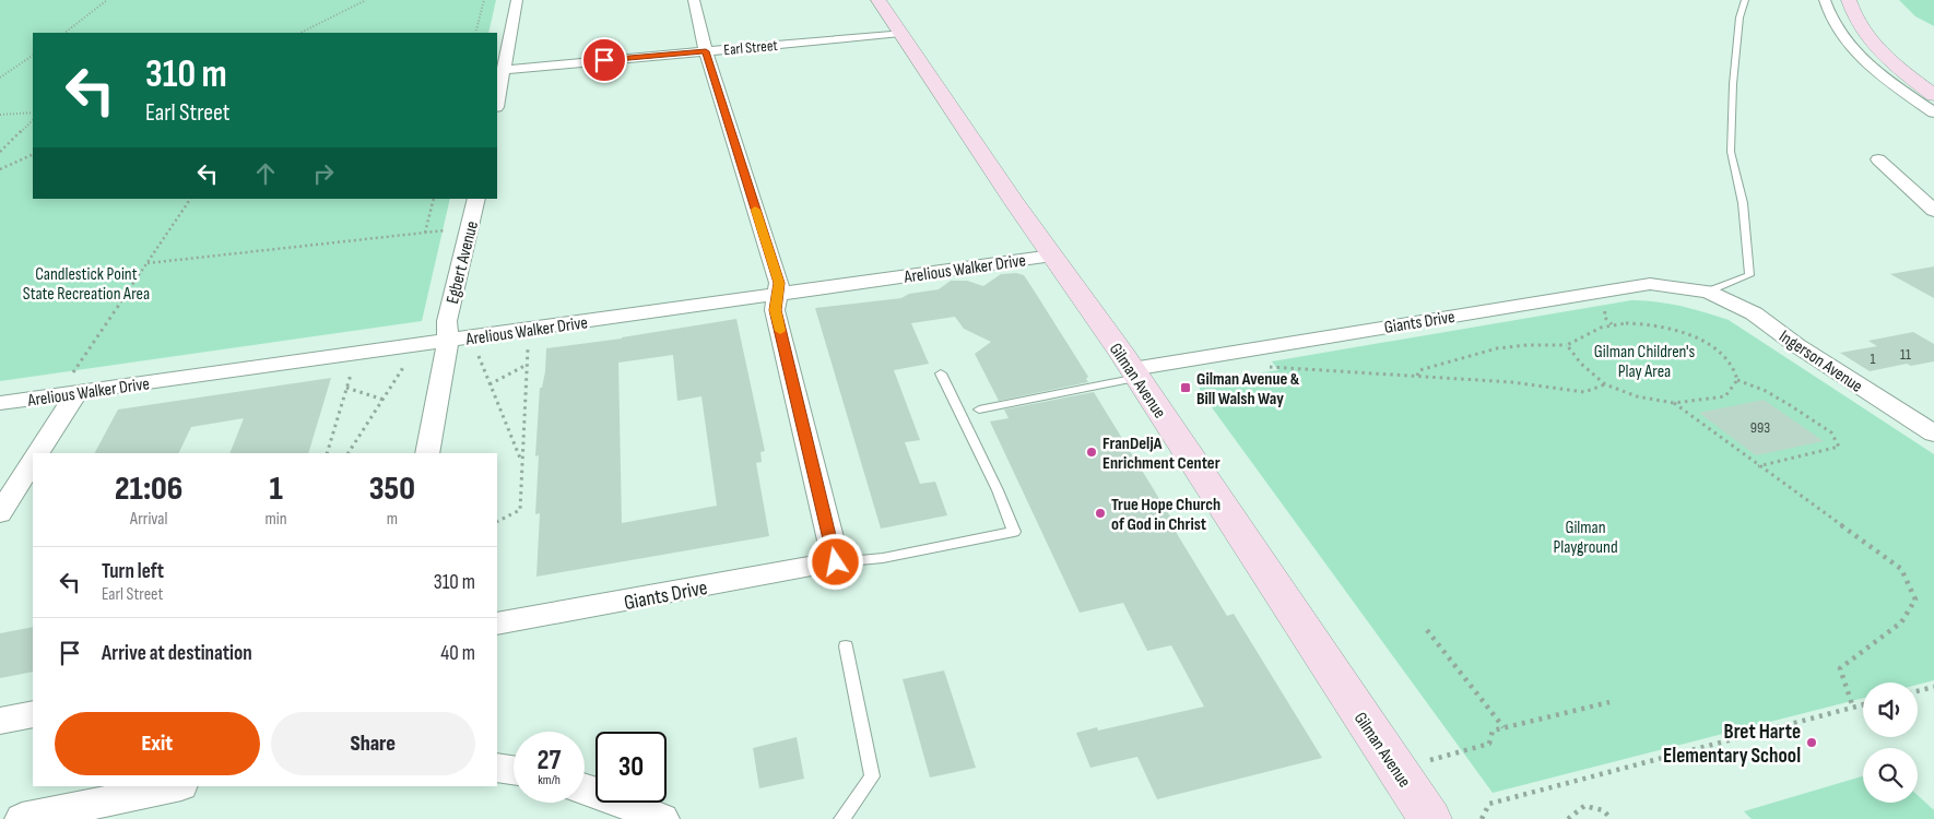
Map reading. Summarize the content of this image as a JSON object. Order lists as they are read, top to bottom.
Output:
{
  "streets": {
    "street": [
      "Earl Street",
      "Egbert Avenue",
      "Arelious Walker Drive",
      "Giants Drive",
      "Ingerson Avenue",
      "Gilman Avenue"
    ]
  },
  "crossings": [
    ["Earl Street", "Gilman Avenue"],
    ["Egbert Avenue", "Arelious Walker Drive"],
    ["Arelious Walker Drive", "Gilman Avenue"],
    ["Giants Drive", "Ingerson Avenue"],
    ["Giants Drive", "Gilman Avenue"]
  ],
  "parks": ["Candlestick Point State Recreation Area", "Gilman Children's Play Area", "Gilman Playground"],
  "places": {
    "transit": ["Gilman Avenue & Bill Walsh Way"],
    "other": ["FranDeljA Enrichment Center", "True Hope Church of God in Christ", "Bret Harte Elementary School"]
  },
  "house_numbers": ["11", "1", "993"],
  "page": {
    "turn": ["310 m", "Earl Street"],
    "eta": [
      "21:06",
      "Arrival",
      "1",
      "min",
      "350",
      "m"
    ],
    "list": [
      {
        "name": "Turn left",
        "note": "Earl Street",
        "value": "310 m"
      },
      {
        "name": "Arrive at destination",
        "value": "40 m"
      }
    ],
    "buttons": ["Exit", "Share"],
    "speed": "27 km/h",
    "limit": "30"
  }
}
